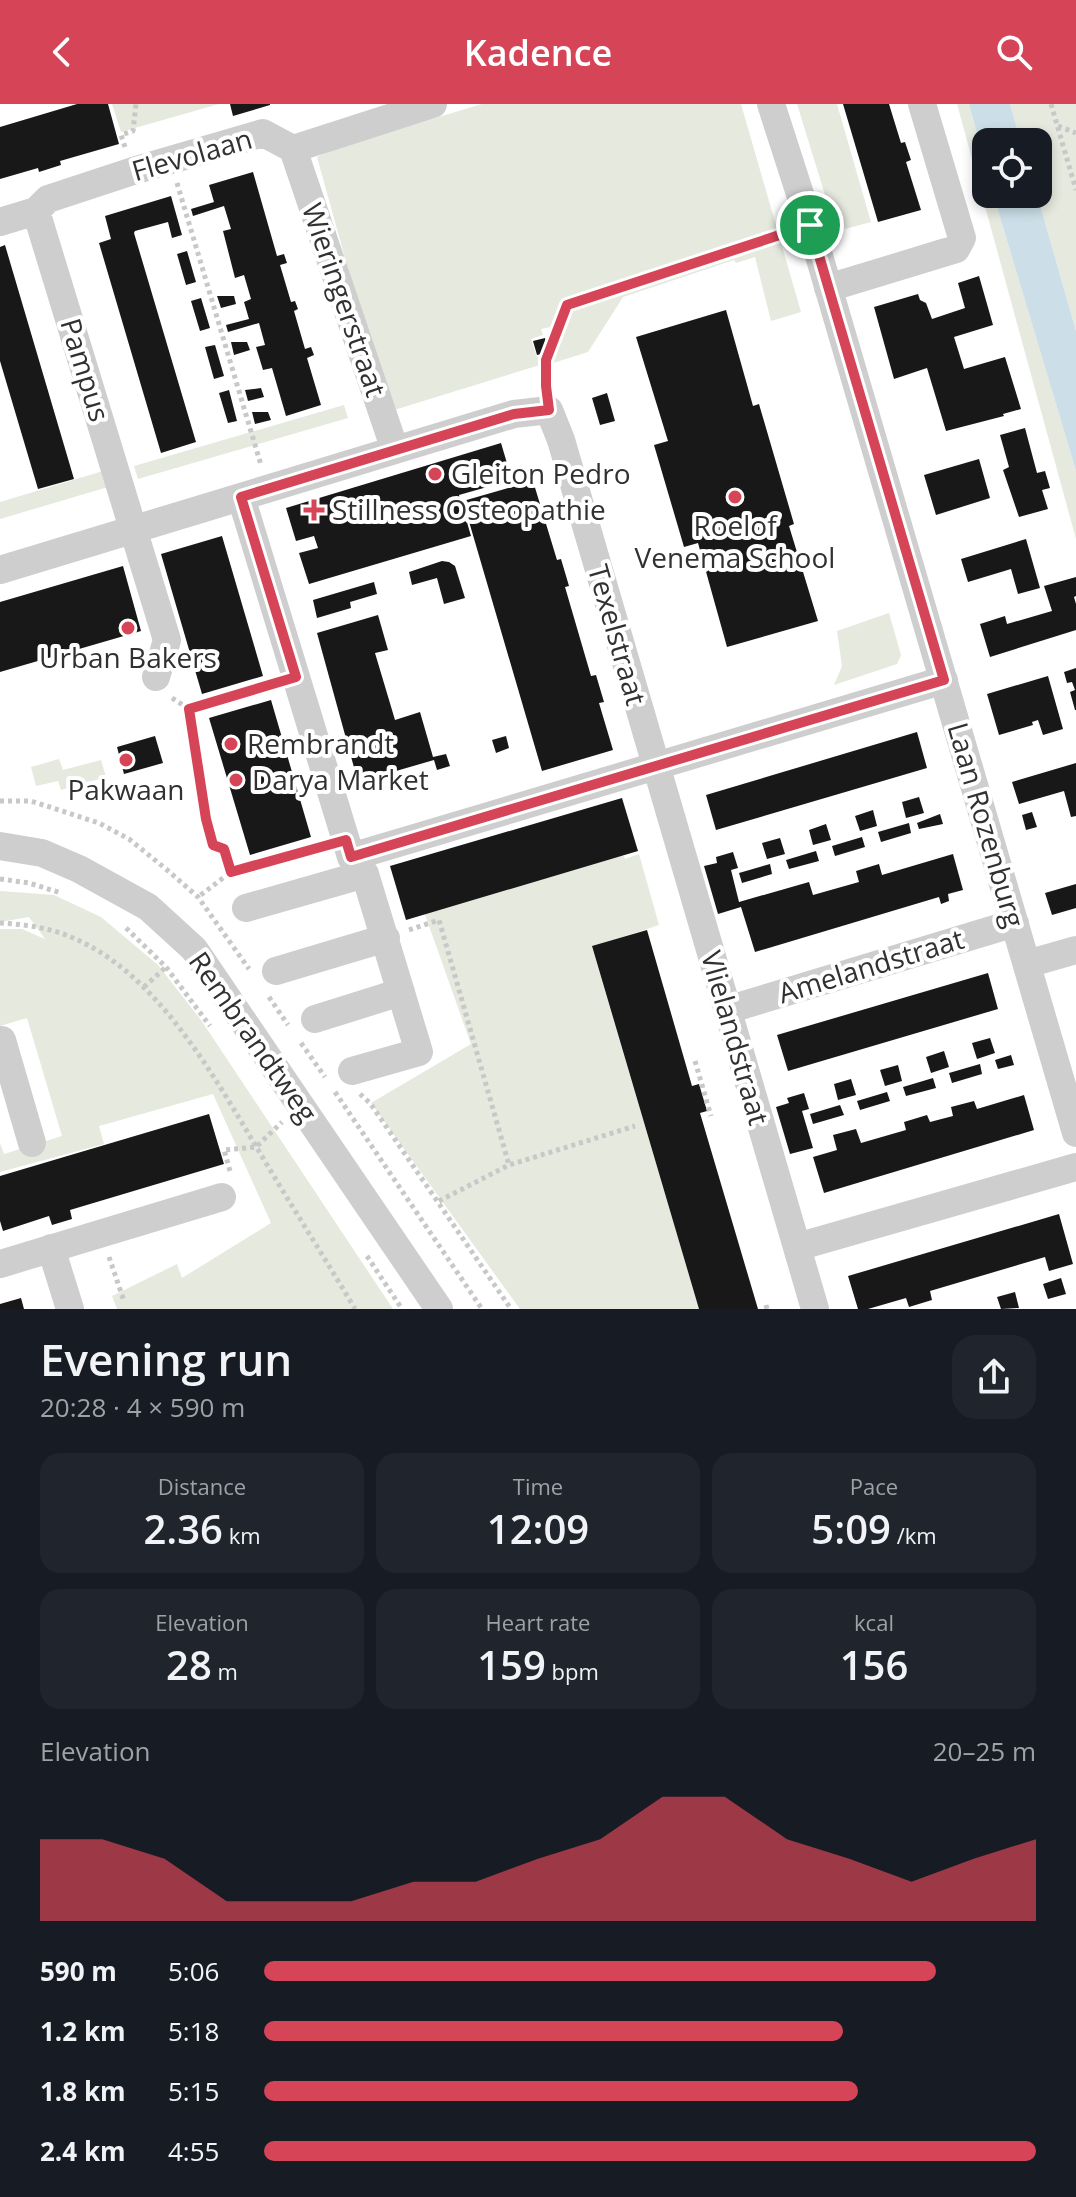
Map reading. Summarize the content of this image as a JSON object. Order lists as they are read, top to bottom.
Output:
{
  "streets": {
    "street": [
      "Flevolaan",
      "Wieringerstraat",
      "Pampus",
      "Texelstraat",
      "Laan Rozenburg",
      "Amelandstraat",
      "Rembrandtweg",
      "Vlielandstraat"
    ]
  },
  "crossings": [
    ["Flevolaan", "Wieringerstraat"],
    ["Flevolaan", "Pampus"],
    ["Texelstraat", "Vlielandstraat"],
    ["Laan Rozenburg", "Amelandstraat"],
    ["Amelandstraat", "Vlielandstraat"]
  ],
  "places": {
    "other": [
      "Gleiton Pedro",
      "Roelof Venema School",
      "Urban Bakers",
      "Rembrandt",
      "Pakwaan",
      "Darya Market"
    ],
    "health": ["Stillness Osteopathie"]
  },
  "page": {
    "header": "Kadence",
    "heading": ["Evening run", "20:28 · 4 × 590 m"],
    "stats": [
      ["Distance", "2.36 km"],
      ["Time", "12:09"],
      ["Pace", "5:09 /km"],
      ["Elevation", "28 m"],
      ["Heart rate", "159 bpm"],
      ["kcal", "156"]
    ],
    "chart": ["Elevation", "20–25 m"],
    "list": [
      {
        "name": "590 m",
        "note": "5:06"
      },
      {
        "name": "1.2 km",
        "note": "5:18"
      },
      {
        "name": "1.8 km",
        "note": "5:15"
      },
      {
        "name": "2.4 km",
        "note": "4:55"
      }
    ]
  }
}
